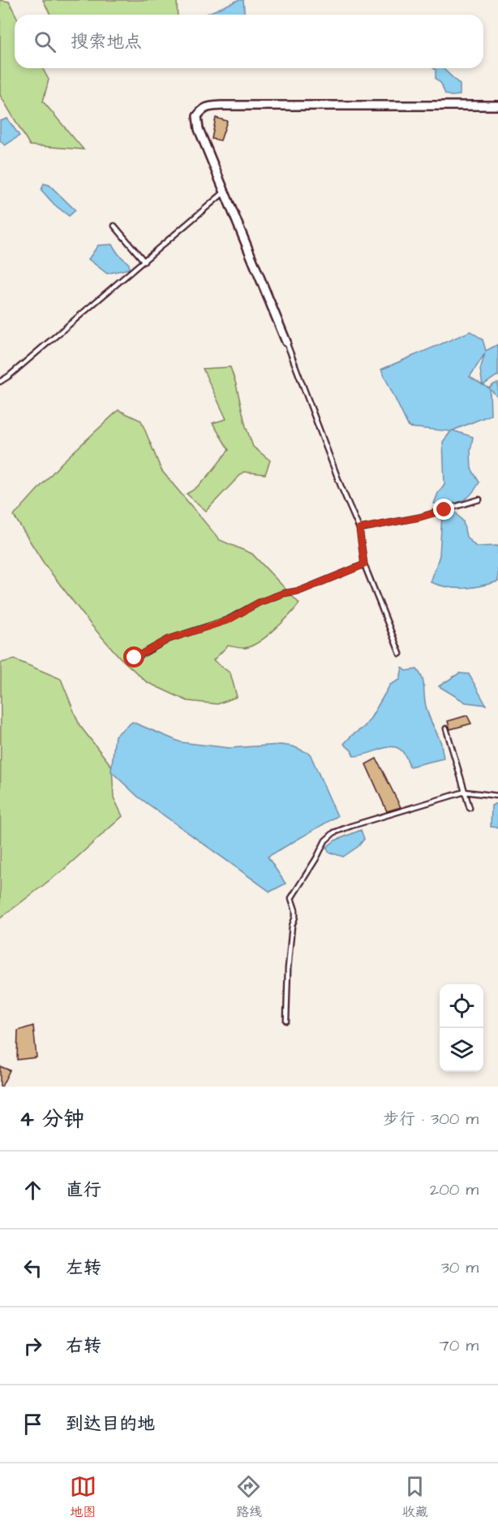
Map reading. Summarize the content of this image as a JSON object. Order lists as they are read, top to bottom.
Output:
{
  "page": {
    "search": "搜索地点",
    "heading": ["4 分钟", "步行 · 300 m"],
    "list": [
      ["直行", "200 m"],
      ["左转", "30 m"],
      ["右转", "70 m"],
      "到达目的地"
    ],
    "nav": ["地图", "路线", "收藏"]
  }
}
